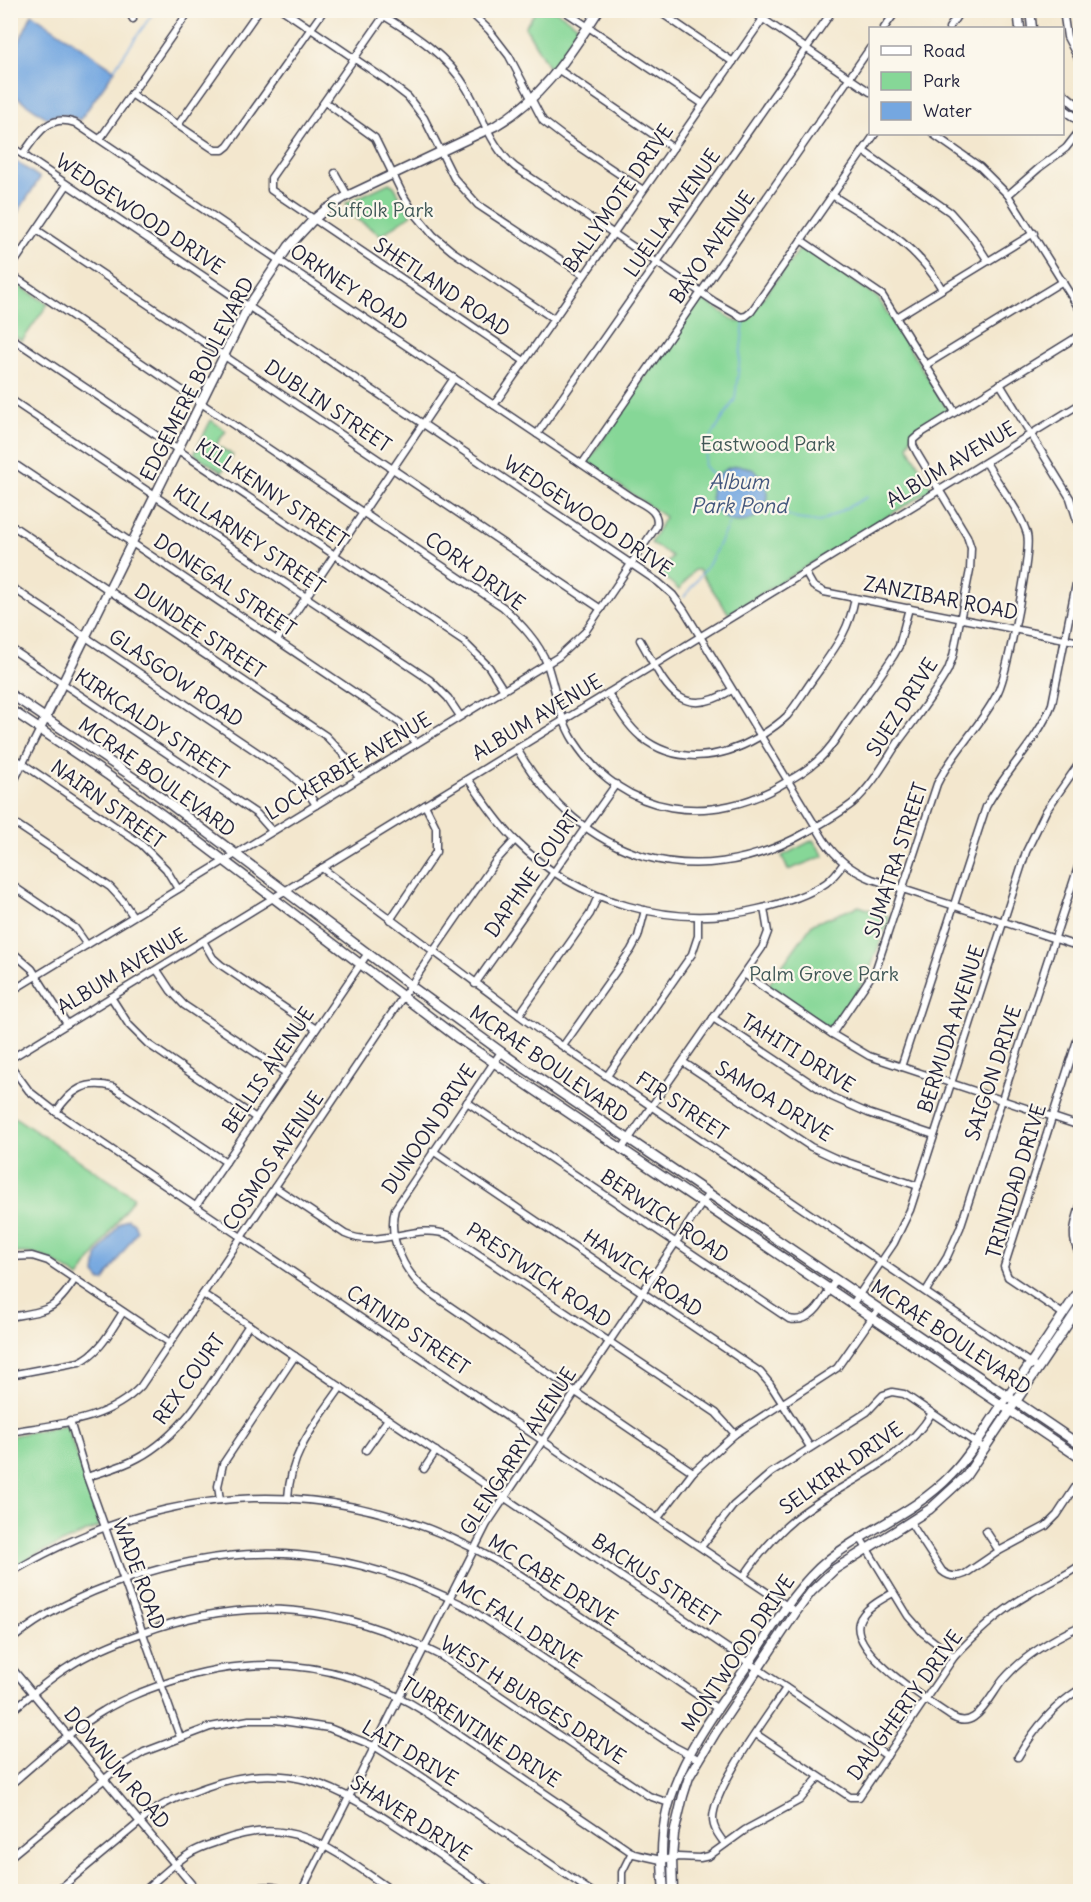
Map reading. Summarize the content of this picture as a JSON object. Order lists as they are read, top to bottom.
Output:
{
  "streets": {
    "main road": ["EDGEMERE BOULEVARD", "MCRAE BOULEVARD", "MONTWOOD DRIVE"],
    "street": [
      "BALLYMOTE DRIVE",
      "LUELLA AVENUE",
      "WEDGEWOOD DRIVE",
      "BAYO AVENUE",
      "ORKNEY ROAD",
      "SHETLAND ROAD",
      "DUBLIN STREET",
      "ALBUM AVENUE",
      "KILLKENNY STREET",
      "KILLARNEY STREET",
      "CORK DRIVE",
      "DONEGAL STREET",
      "ZANZIBAR ROAD",
      "DUNDEE STREET",
      "GLASGOW ROAD",
      "SUEZ DRIVE",
      "KIRKCALDY STREET",
      "LOCKERBIE AVENUE",
      "NAIRN STREET",
      "SUMATRA STREET",
      "DAPHNE COURT",
      "BERMUDA AVENUE",
      "TAHITI DRIVE",
      "BELLIS AVENUE",
      "SAIGON DRIVE",
      "SAMOA DRIVE",
      "FIR STREET",
      "DUNOON DRIVE",
      "COSMOS AVENUE",
      "TRINIDAD DRIVE",
      "BERWICK ROAD",
      "HAWICK ROAD",
      "PRESTWICK ROAD",
      "CATNIP STREET",
      "REX COURT",
      "GLENGARRY AVENUE",
      "SELKIRK DRIVE",
      "WADE ROAD",
      "MC CABE DRIVE",
      "BACKUS STREET",
      "MC FALL DRIVE",
      "WEST H BURGES DRIVE",
      "DAUGHERTY DRIVE",
      "TURRENTINE DRIVE",
      "LAIT DRIVE",
      "DOWNUM ROAD",
      "SHAVER DRIVE"
    ]
  },
  "crossings": [
    ["BALLYMOTE DRIVE", "ORKNEY ROAD"],
    ["BALLYMOTE DRIVE", "SHETLAND ROAD"],
    ["LUELLA AVENUE", "ORKNEY ROAD"],
    ["WEDGEWOOD DRIVE", "ORKNEY ROAD"],
    ["WEDGEWOOD DRIVE", "EDGEMERE BOULEVARD"],
    ["WEDGEWOOD DRIVE", "ALBUM AVENUE"],
    ["WEDGEWOOD DRIVE", "CORK DRIVE"],
    ["WEDGEWOOD DRIVE", "SUEZ DRIVE"],
    ["WEDGEWOOD DRIVE", "LOCKERBIE AVENUE"],
    ["WEDGEWOOD DRIVE", "SUMATRA STREET"],
    ["WEDGEWOOD DRIVE", "BERMUDA AVENUE"],
    ["WEDGEWOOD DRIVE", "SAIGON DRIVE"],
    ["BAYO AVENUE", "ORKNEY ROAD"],
    ["ORKNEY ROAD", "EDGEMERE BOULEVARD"],
    ["ORKNEY ROAD", "LOCKERBIE AVENUE"],
    ["SHETLAND ROAD", "EDGEMERE BOULEVARD"],
    ["EDGEMERE BOULEVARD", "DUBLIN STREET"],
    ["EDGEMERE BOULEVARD", "KILLKENNY STREET"],
    ["EDGEMERE BOULEVARD", "KILLARNEY STREET"],
    ["EDGEMERE BOULEVARD", "CORK DRIVE"],
    ["EDGEMERE BOULEVARD", "DONEGAL STREET"],
    ["EDGEMERE BOULEVARD", "DUNDEE STREET"],
    ["EDGEMERE BOULEVARD", "GLASGOW ROAD"],
    ["EDGEMERE BOULEVARD", "KIRKCALDY STREET"],
    ["EDGEMERE BOULEVARD", "MCRAE BOULEVARD"],
    ["EDGEMERE BOULEVARD", "NAIRN STREET"],
    ["DUBLIN STREET", "LOCKERBIE AVENUE"],
    ["ALBUM AVENUE", "CORK DRIVE"],
    ["ALBUM AVENUE", "ZANZIBAR ROAD"],
    ["ALBUM AVENUE", "SUEZ DRIVE"],
    ["ALBUM AVENUE", "MCRAE BOULEVARD"],
    ["ALBUM AVENUE", "SUMATRA STREET"],
    ["ALBUM AVENUE", "FIR STREET"],
    ["KILLKENNY STREET", "LOCKERBIE AVENUE"],
    ["KILLARNEY STREET", "LOCKERBIE AVENUE"],
    ["CORK DRIVE", "ZANZIBAR ROAD"],
    ["CORK DRIVE", "LOCKERBIE AVENUE"],
    ["CORK DRIVE", "DAPHNE COURT"],
    ["DONEGAL STREET", "LOCKERBIE AVENUE"],
    ["ZANZIBAR ROAD", "SUEZ DRIVE"],
    ["ZANZIBAR ROAD", "SUMATRA STREET"],
    ["DUNDEE STREET", "LOCKERBIE AVENUE"],
    ["GLASGOW ROAD", "LOCKERBIE AVENUE"],
    ["SUEZ DRIVE", "DAPHNE COURT"],
    ["KIRKCALDY STREET", "LOCKERBIE AVENUE"],
    ["LOCKERBIE AVENUE", "MCRAE BOULEVARD"],
    ["LOCKERBIE AVENUE", "NAIRN STREET"],
    ["MCRAE BOULEVARD", "BERMUDA AVENUE"],
    ["MCRAE BOULEVARD", "BELLIS AVENUE"],
    ["MCRAE BOULEVARD", "DUNOON DRIVE"],
    ["MCRAE BOULEVARD", "COSMOS AVENUE"],
    ["MCRAE BOULEVARD", "BERWICK ROAD"],
    ["MCRAE BOULEVARD", "GLENGARRY AVENUE"],
    ["MCRAE BOULEVARD", "MONTWOOD DRIVE"],
    ["DAPHNE COURT", "FIR STREET"],
    ["BERMUDA AVENUE", "TAHITI DRIVE"],
    ["BERMUDA AVENUE", "SAMOA DRIVE"],
    ["BERMUDA AVENUE", "FIR STREET"],
    ["BELLIS AVENUE", "CATNIP STREET"],
    ["SAIGON DRIVE", "FIR STREET"],
    ["FIR STREET", "COSMOS AVENUE"],
    ["FIR STREET", "MONTWOOD DRIVE"],
    ["DUNOON DRIVE", "BERWICK ROAD"],
    ["DUNOON DRIVE", "HAWICK ROAD"],
    ["DUNOON DRIVE", "PRESTWICK ROAD"],
    ["DUNOON DRIVE", "GLENGARRY AVENUE"],
    ["COSMOS AVENUE", "PRESTWICK ROAD"],
    ["COSMOS AVENUE", "CATNIP STREET"],
    ["COSMOS AVENUE", "WADE ROAD"],
    ["COSMOS AVENUE", "BACKUS STREET"],
    ["TRINIDAD DRIVE", "MONTWOOD DRIVE"],
    ["BERWICK ROAD", "GLENGARRY AVENUE"],
    ["HAWICK ROAD", "GLENGARRY AVENUE"],
    ["PRESTWICK ROAD", "GLENGARRY AVENUE"],
    ["CATNIP STREET", "GLENGARRY AVENUE"],
    ["CATNIP STREET", "SELKIRK DRIVE"],
    ["CATNIP STREET", "MONTWOOD DRIVE"],
    ["REX COURT", "WADE ROAD"],
    ["REX COURT", "BACKUS STREET"],
    ["GLENGARRY AVENUE", "MC CABE DRIVE"],
    ["GLENGARRY AVENUE", "BACKUS STREET"],
    ["GLENGARRY AVENUE", "MC FALL DRIVE"],
    ["GLENGARRY AVENUE", "WEST H BURGES DRIVE"],
    ["GLENGARRY AVENUE", "TURRENTINE DRIVE"],
    ["GLENGARRY AVENUE", "LAIT DRIVE"],
    ["GLENGARRY AVENUE", "SHAVER DRIVE"],
    ["WADE ROAD", "MC CABE DRIVE"],
    ["WADE ROAD", "MC FALL DRIVE"],
    ["WADE ROAD", "WEST H BURGES DRIVE"],
    ["WADE ROAD", "TURRENTINE DRIVE"],
    ["WADE ROAD", "LAIT DRIVE"],
    ["MC CABE DRIVE", "MONTWOOD DRIVE"],
    ["BACKUS STREET", "MONTWOOD DRIVE"],
    ["BACKUS STREET", "DAUGHERTY DRIVE"],
    ["MC FALL DRIVE", "MONTWOOD DRIVE"],
    ["MONTWOOD DRIVE", "WEST H BURGES DRIVE"],
    ["MONTWOOD DRIVE", "TURRENTINE DRIVE"],
    ["WEST H BURGES DRIVE", "DOWNUM ROAD"],
    ["DAUGHERTY DRIVE", "TURRENTINE DRIVE"],
    ["TURRENTINE DRIVE", "DOWNUM ROAD"],
    ["LAIT DRIVE", "DOWNUM ROAD"],
    ["DOWNUM ROAD", "SHAVER DRIVE"]
  ],
  "water": ["Album Park Pond"],
  "parks": ["Suffolk Park", "Eastwood Park", "Palm Grove Park"],
  "legend": ["Road", "Park", "Water"]
}
